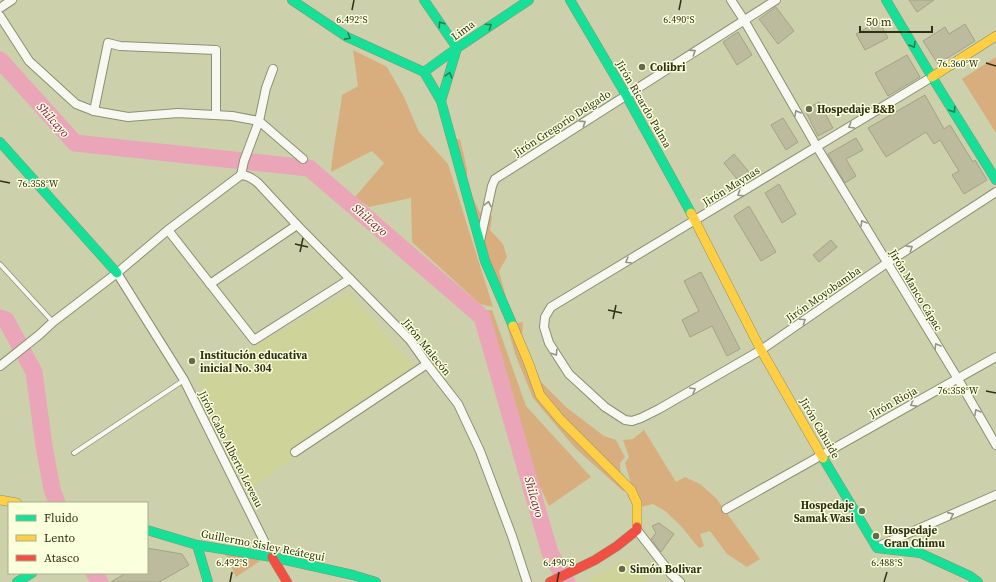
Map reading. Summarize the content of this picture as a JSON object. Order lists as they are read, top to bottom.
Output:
{
  "streets": {
    "street": [
      "Lima",
      "Jirón Ricardo Palma",
      "Jirón Gregorio Delgado",
      "Jirón Maynas",
      "Jirón Manco Cápac",
      "Jirón Moyobamba",
      "Jirón Malecón",
      "Jirón Rioja",
      "Jirón Cahuide",
      "Jirón Cabo Alberto Leveau",
      "Guillermo Sisley Reátegui"
    ]
  },
  "crossings": [
    ["Jirón Ricardo Palma", "Jirón Gregorio Delgado"],
    ["Jirón Ricardo Palma", "Jirón Maynas"],
    ["Jirón Ricardo Palma", "Jirón Cahuide"],
    ["Jirón Gregorio Delgado", "Jirón Manco Cápac"],
    ["Jirón Maynas", "Jirón Manco Cápac"],
    ["Jirón Maynas", "Jirón Moyobamba"],
    ["Jirón Maynas", "Jirón Cahuide"],
    ["Jirón Manco Cápac", "Jirón Moyobamba"],
    ["Jirón Manco Cápac", "Jirón Rioja"],
    ["Jirón Moyobamba", "Jirón Cahuide"],
    ["Jirón Rioja", "Jirón Cahuide"],
    ["Jirón Cabo Alberto Leveau", "Guillermo Sisley Reátegui"]
  ],
  "one_way": [
    "Lima",
    "Jirón Gregorio Delgado",
    "Jirón Maynas",
    "Jirón Manco Cápac",
    "Jirón Moyobamba",
    "Jirón Rioja"
  ],
  "water": ["Shilcayo"],
  "places": [
    "Colibri",
    "Hospedaje B&B",
    "Institución educativa inicial No. 304",
    "Hospedaje Samak Wasi",
    "Hospedaje Gran Chimu",
    "Simón Bolivar"
  ],
  "legend": ["Fluido", "Lento", "Atasco"],
  "scale_bar": "50 m",
  "coordinates": [
    "6.492°S",
    "6.490°S",
    "76.360°W",
    "76.358°W",
    "6.488°S"
  ]
}
